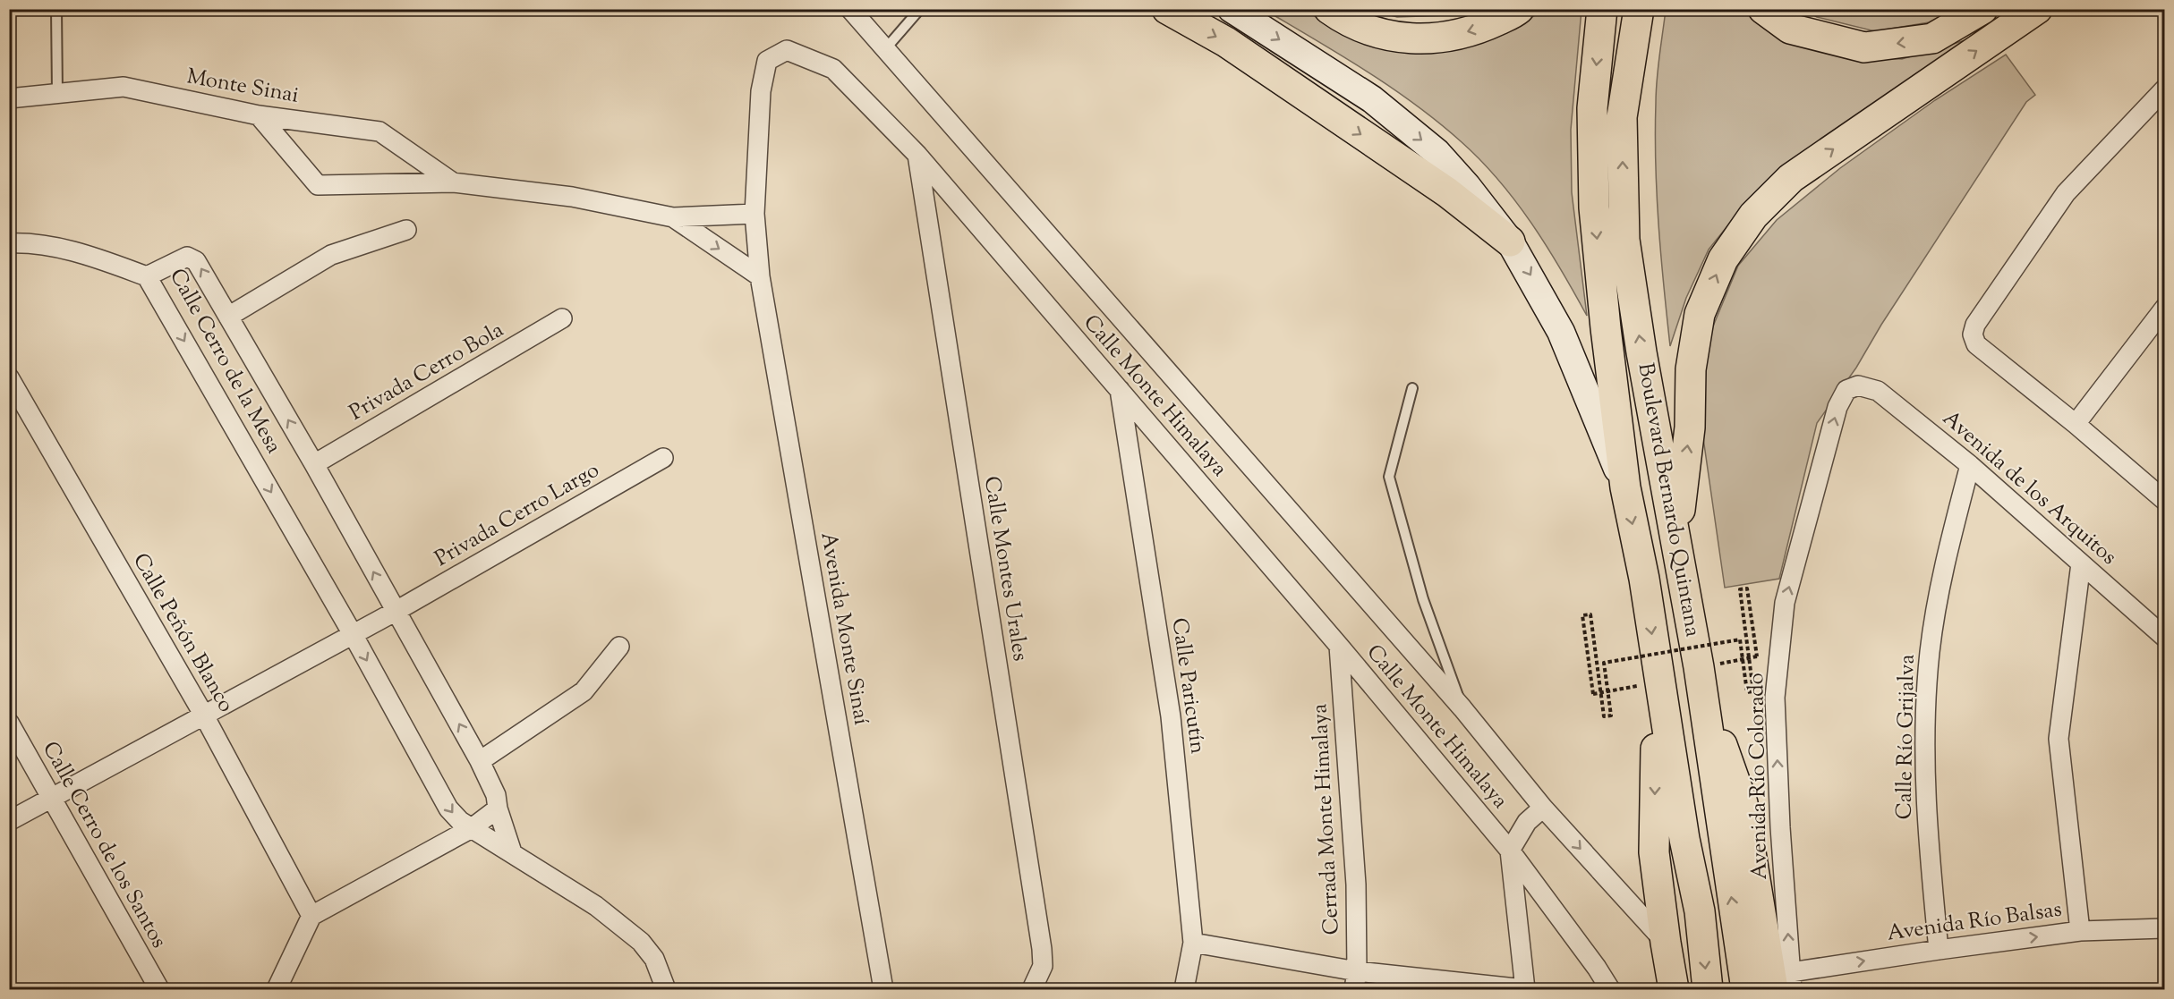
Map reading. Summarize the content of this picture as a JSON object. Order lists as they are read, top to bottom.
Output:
{
  "streets": {
    "highway": ["Boulevard Bernardo Quintana"],
    "street": [
      "Monte Sinai",
      "Calle Cerro de la Mesa",
      "Privada Cerro Bola",
      "Calle Monte Himalaya",
      "Avenida de los Arquitos",
      "Privada Cerro Largo",
      "Calle Montes Urales",
      "Avenida Monte Sinaí",
      "Calle Peñón Blanco",
      "Calle Paricutín",
      "Calle Río Grijalva",
      "Avenida Río Colorado",
      "Cerrada Monte Himalaya",
      "Calle Cerro de los Santos",
      "Avenida Río Balsas"
    ]
  },
  "crossings": [
    ["Monte Sinai", "Calle Monte Himalaya"],
    ["Monte Sinai", "Avenida Monte Sinaí"],
    ["Calle Cerro de la Mesa", "Privada Cerro Bola"],
    ["Calle Cerro de la Mesa", "Privada Cerro Largo"],
    ["Calle Monte Himalaya", "Calle Montes Urales"],
    ["Calle Monte Himalaya", "Avenida Monte Sinaí"],
    ["Calle Monte Himalaya", "Calle Paricutín"],
    ["Calle Monte Himalaya", "Cerrada Monte Himalaya"],
    ["Avenida de los Arquitos", "Calle Río Grijalva"],
    ["Avenida de los Arquitos", "Avenida Río Colorado"],
    ["Privada Cerro Largo", "Calle Peñón Blanco"],
    ["Privada Cerro Largo", "Calle Cerro de los Santos"],
    ["Calle Río Grijalva", "Avenida Río Balsas"],
    ["Avenida Río Colorado", "Avenida Río Balsas"]
  ],
  "one_way": ["Avenida Río Colorado", "Avenida Río Balsas"]
}
